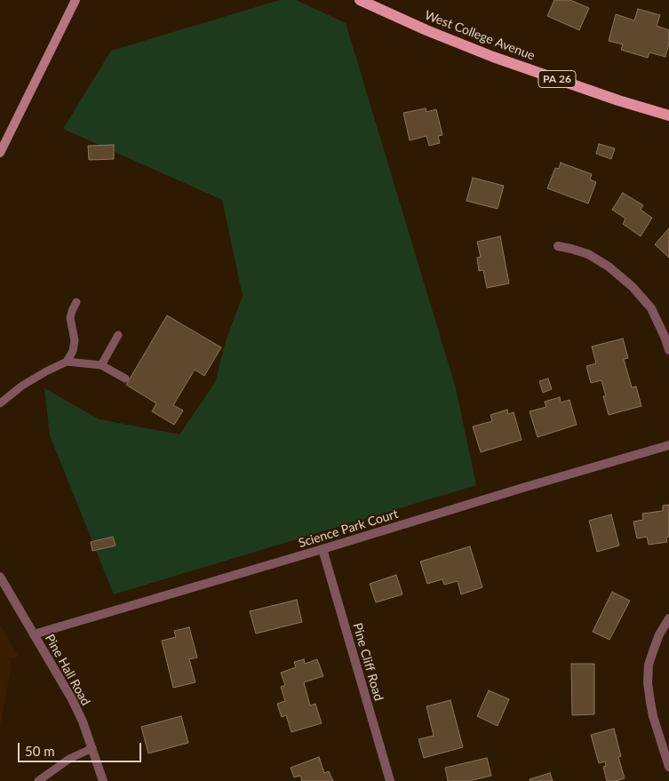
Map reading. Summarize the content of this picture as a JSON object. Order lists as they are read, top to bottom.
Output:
{
  "streets": {
    "main road": ["West College Avenue", "PA 26"],
    "street": ["Science Park Court", "Pine Cliff Road", "Pine Hall Road"]
  },
  "crossings": [
    ["Science Park Court", "Pine Cliff Road"],
    ["Science Park Court", "Pine Hall Road"]
  ],
  "scale_bar": "50 m"
}
